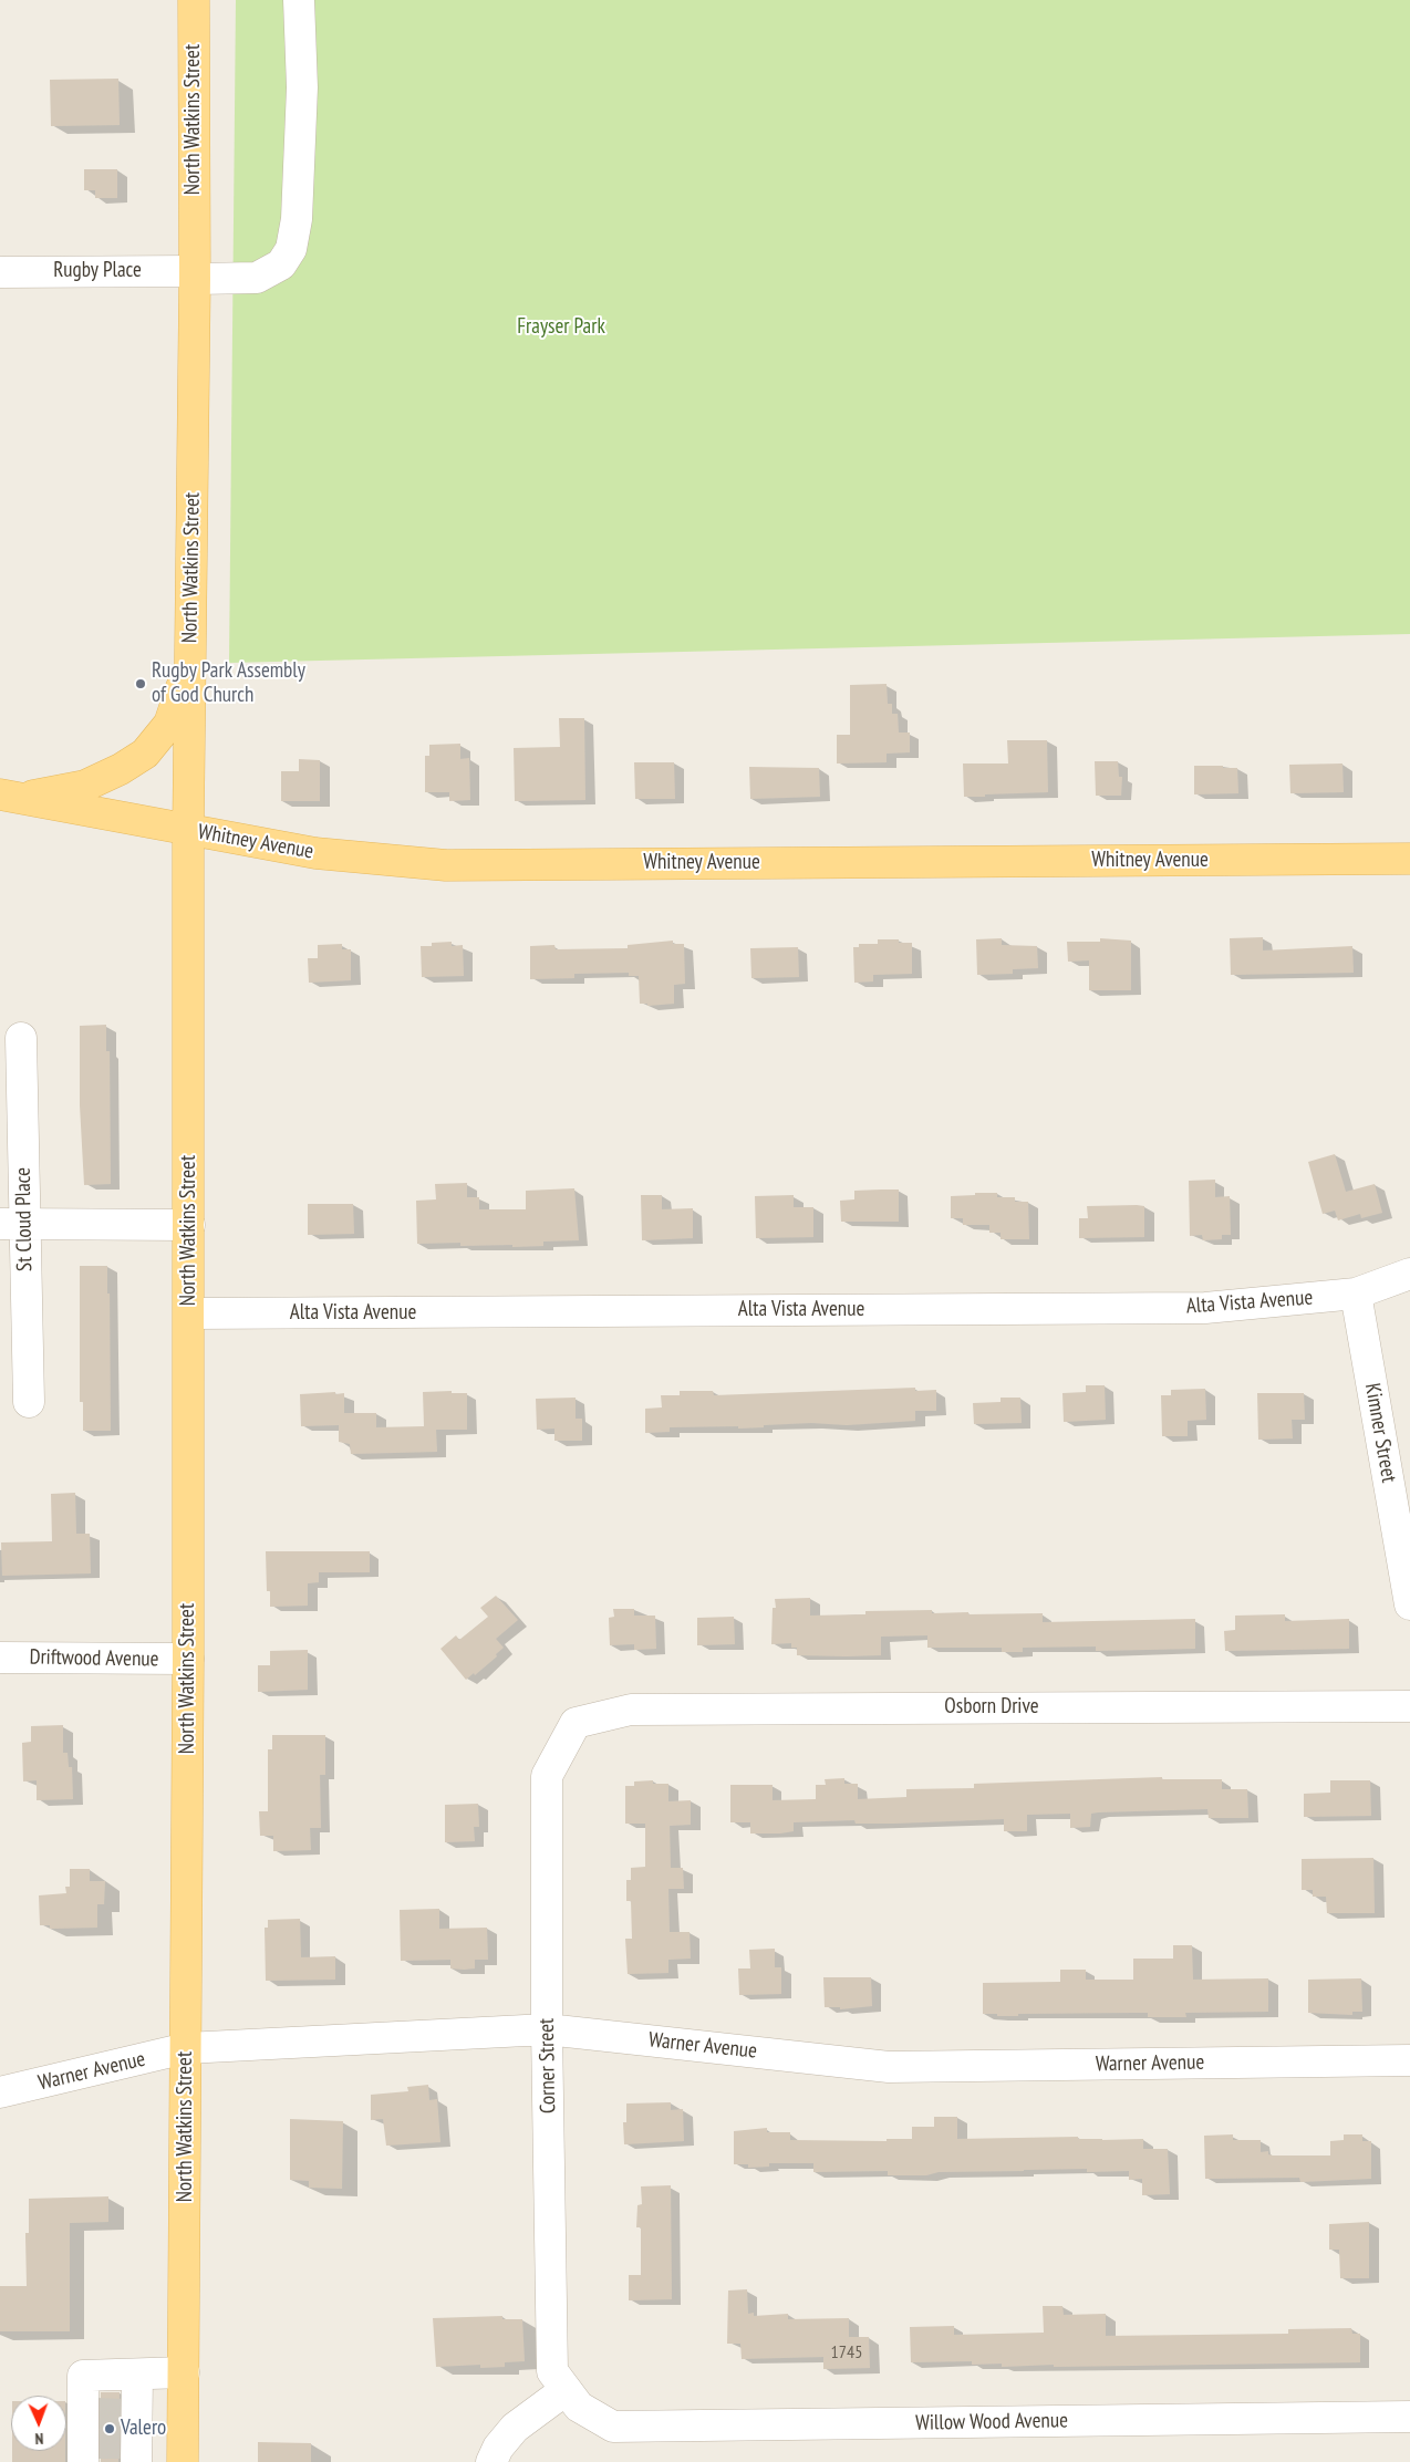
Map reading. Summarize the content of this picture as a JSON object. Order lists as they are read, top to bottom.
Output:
{
  "streets": {
    "main road": ["North Watkins Street", "Whitney Avenue"],
    "street": [
      "Rugby Place",
      "St Cloud Place",
      "Alta Vista Avenue",
      "Kimner Street",
      "Driftwood Avenue",
      "Osborn Drive",
      "Warner Avenue",
      "Corner Street",
      "Willow Wood Avenue"
    ]
  },
  "crossings": [
    ["North Watkins Street", "Rugby Place"],
    ["North Watkins Street", "Whitney Avenue"],
    ["North Watkins Street", "Alta Vista Avenue"],
    ["North Watkins Street", "Driftwood Avenue"],
    ["North Watkins Street", "Warner Avenue"],
    ["Alta Vista Avenue", "Kimner Street"],
    ["Osborn Drive", "Corner Street"],
    ["Warner Avenue", "Corner Street"],
    ["Corner Street", "Willow Wood Avenue"]
  ],
  "parks": ["Frayser Park"],
  "places": ["Rugby Park Assembly of God Church", "Valero"],
  "house_numbers": ["1745"],
  "north": "bottom"
}
